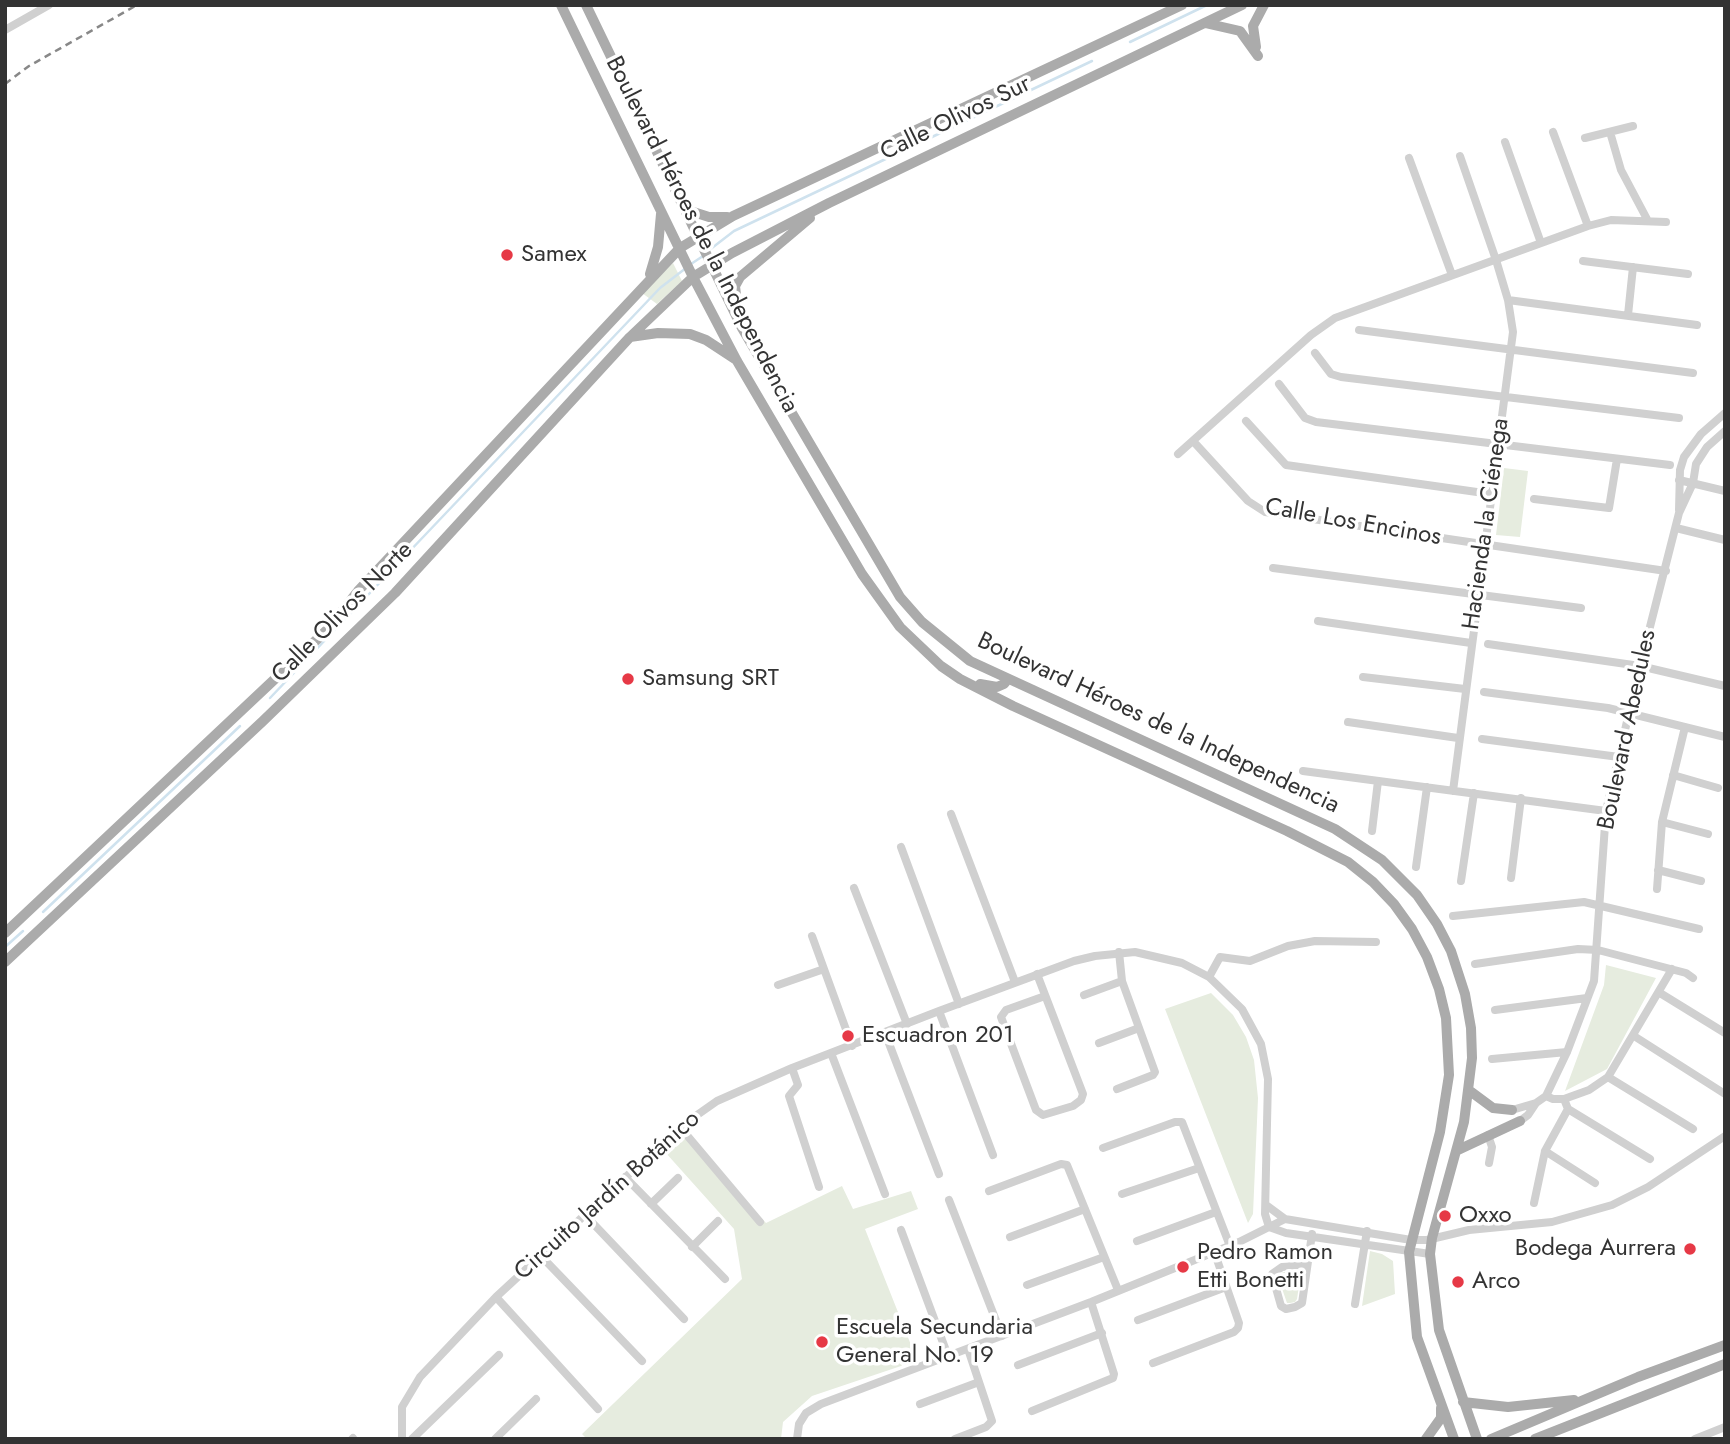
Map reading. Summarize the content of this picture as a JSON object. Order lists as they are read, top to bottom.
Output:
{
  "streets": {
    "main road": ["Calle Olivos Sur", "Boulevard Héroes de la Independencia", "Calle Olivos Norte"],
    "street": [
      "Calle Los Encinos",
      "Hacienda la Ciénega",
      "Boulevard Abedules",
      "Circuito Jardín Botánico"
    ]
  },
  "crossings": [
    ["Calle Olivos Sur", "Boulevard Héroes de la Independencia"],
    ["Calle Olivos Sur", "Calle Olivos Norte"],
    ["Boulevard Héroes de la Independencia", "Calle Olivos Norte"],
    ["Calle Los Encinos", "Hacienda la Ciénega"],
    ["Calle Los Encinos", "Boulevard Abedules"]
  ],
  "places": [
    "Samex",
    "Samsung SRT",
    "Escuadron 201",
    "Oxxo",
    "Bodega Aurrera",
    "Pedro Ramon Etti Bonetti",
    "Arco",
    "Escuela Secundaria General No. 19"
  ]
}
